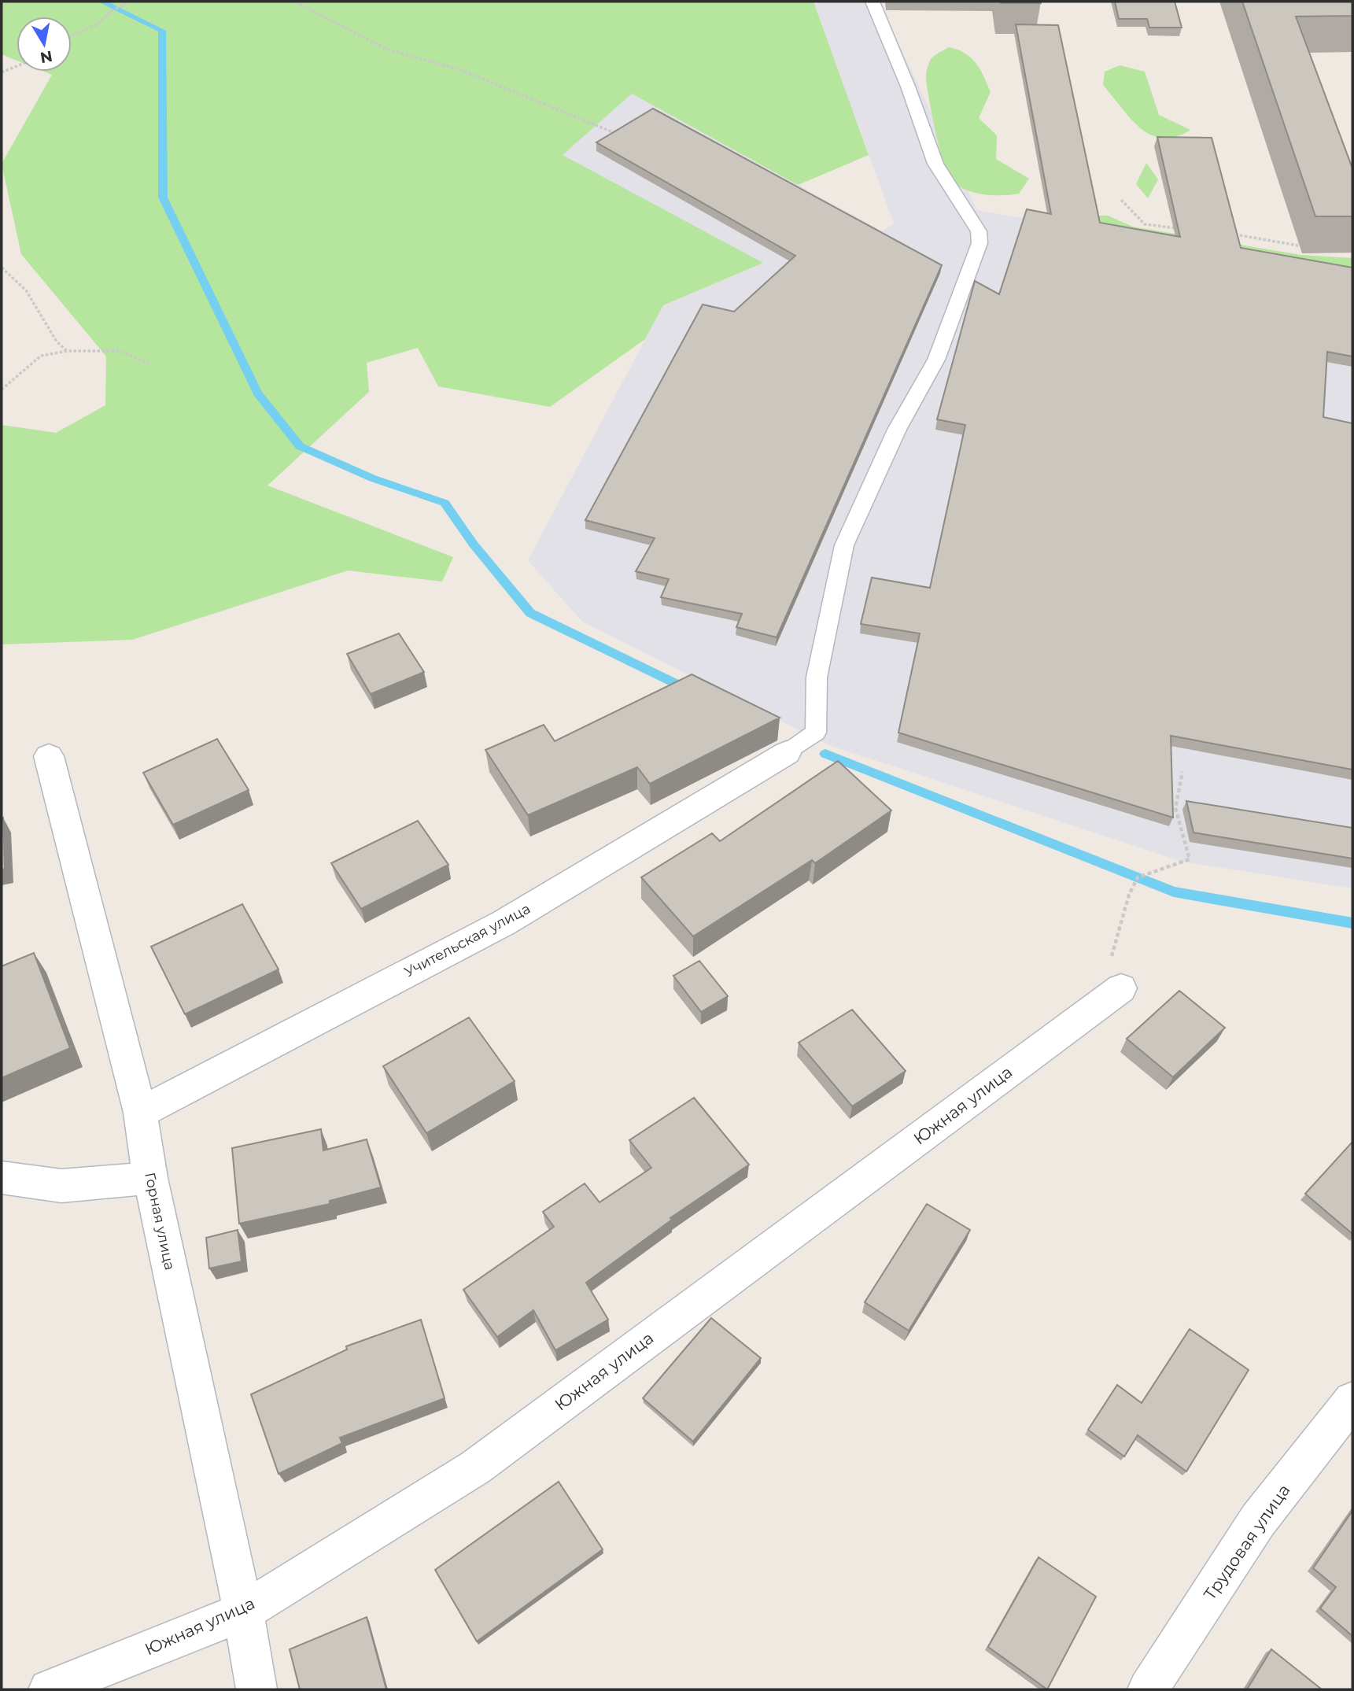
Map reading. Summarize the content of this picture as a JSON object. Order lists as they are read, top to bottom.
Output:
{
  "streets": {
    "street": [
      "Учительская улица",
      "Южная улица",
      "Горная улица",
      "Трудовая улица"
    ]
  },
  "crossings": [
    ["Учительская улица", "Горная улица"],
    ["Южная улица", "Горная улица"]
  ],
  "north": "bottom"
}
